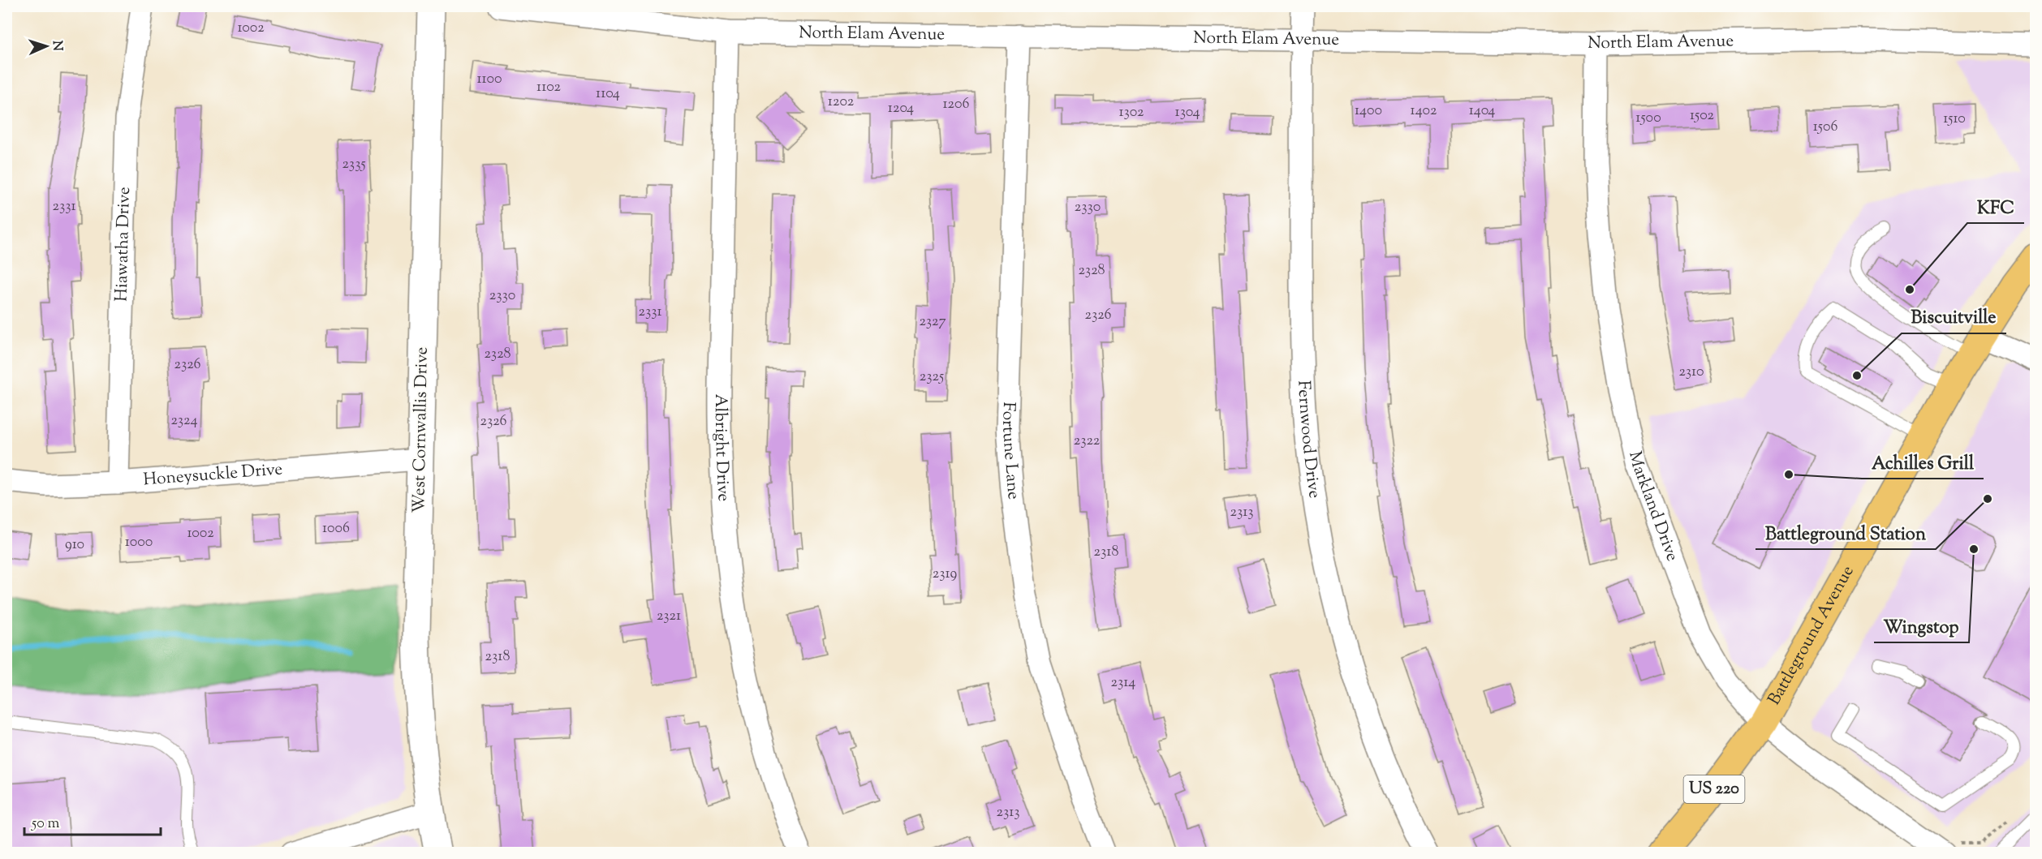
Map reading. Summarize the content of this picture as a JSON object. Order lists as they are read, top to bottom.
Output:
{
  "streets": {
    "main road": ["Battleground Avenue", "US 220"],
    "street": [
      "North Elam Avenue",
      "Hiawatha Drive",
      "West Cornwallis Drive",
      "Fernwood Drive",
      "Albright Drive",
      "Fortune Lane",
      "Honeysuckle Drive",
      "Markland Drive"
    ]
  },
  "crossings": [
    ["North Elam Avenue", "Fernwood Drive"],
    ["North Elam Avenue", "Albright Drive"],
    ["North Elam Avenue", "Fortune Lane"],
    ["North Elam Avenue", "Markland Drive"],
    ["Hiawatha Drive", "Honeysuckle Drive"],
    ["West Cornwallis Drive", "Honeysuckle Drive"],
    ["Markland Drive", "Battleground Avenue"]
  ],
  "places": [
    "KFC",
    "Biscuitville",
    "Achilles Grill",
    "Battleground Station",
    "Wingstop"
  ],
  "house_numbers": [
    "1002",
    "1100",
    "1102",
    "1104",
    "1202",
    "1206",
    "1204",
    "1400",
    "1402",
    "1404",
    "1302",
    "1304",
    "1502",
    "1500",
    "1510",
    "1506",
    "2335",
    "2331",
    "2330",
    "2328",
    "2330",
    "2331",
    "2326",
    "2327",
    "2328",
    "2326",
    "2310",
    "2325",
    "2324",
    "2326",
    "2322",
    "2313",
    "1006",
    "1002",
    "1000",
    "910",
    "2318",
    "2319",
    "2321",
    "2318",
    "2314",
    "2313"
  ],
  "scale_bar": "50 m",
  "north": "right"
}
